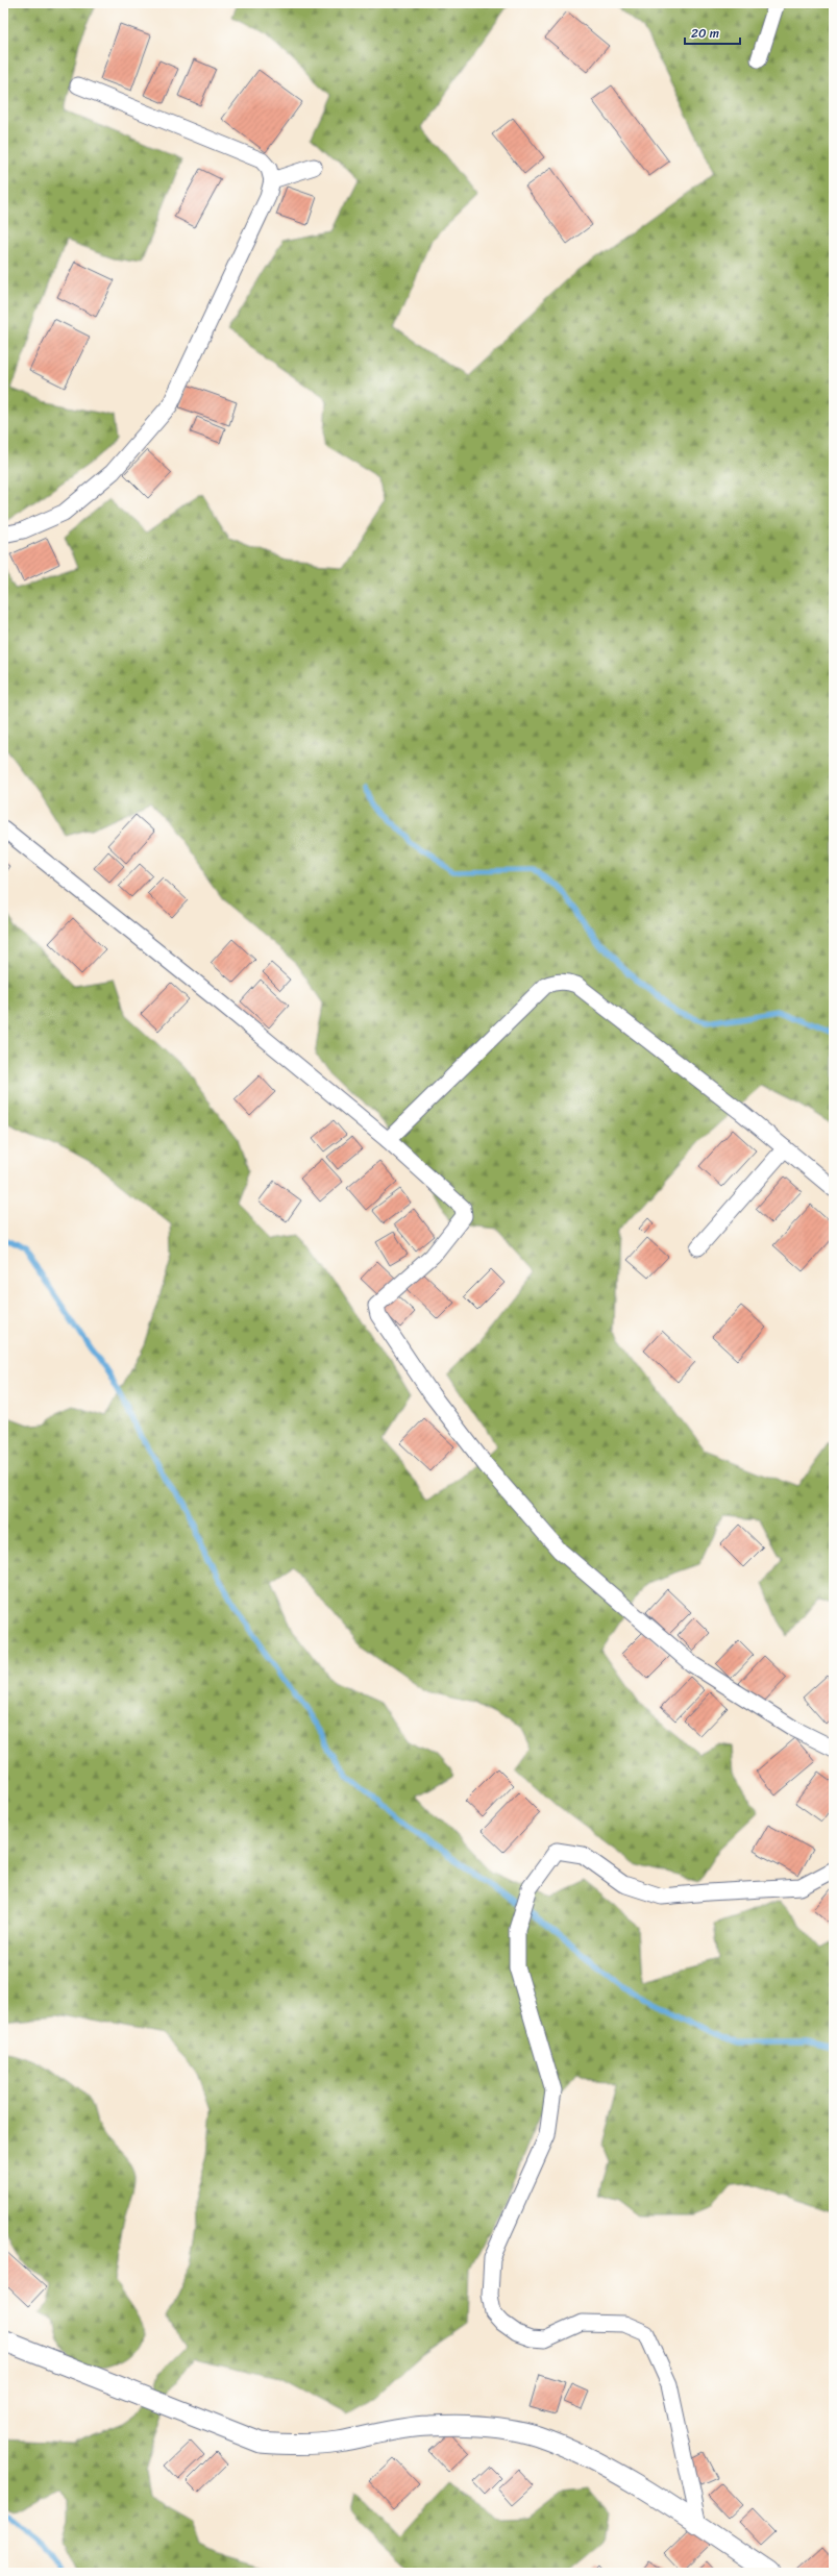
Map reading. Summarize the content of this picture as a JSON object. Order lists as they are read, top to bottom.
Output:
{
  "scale_bar": "20 m"
}
